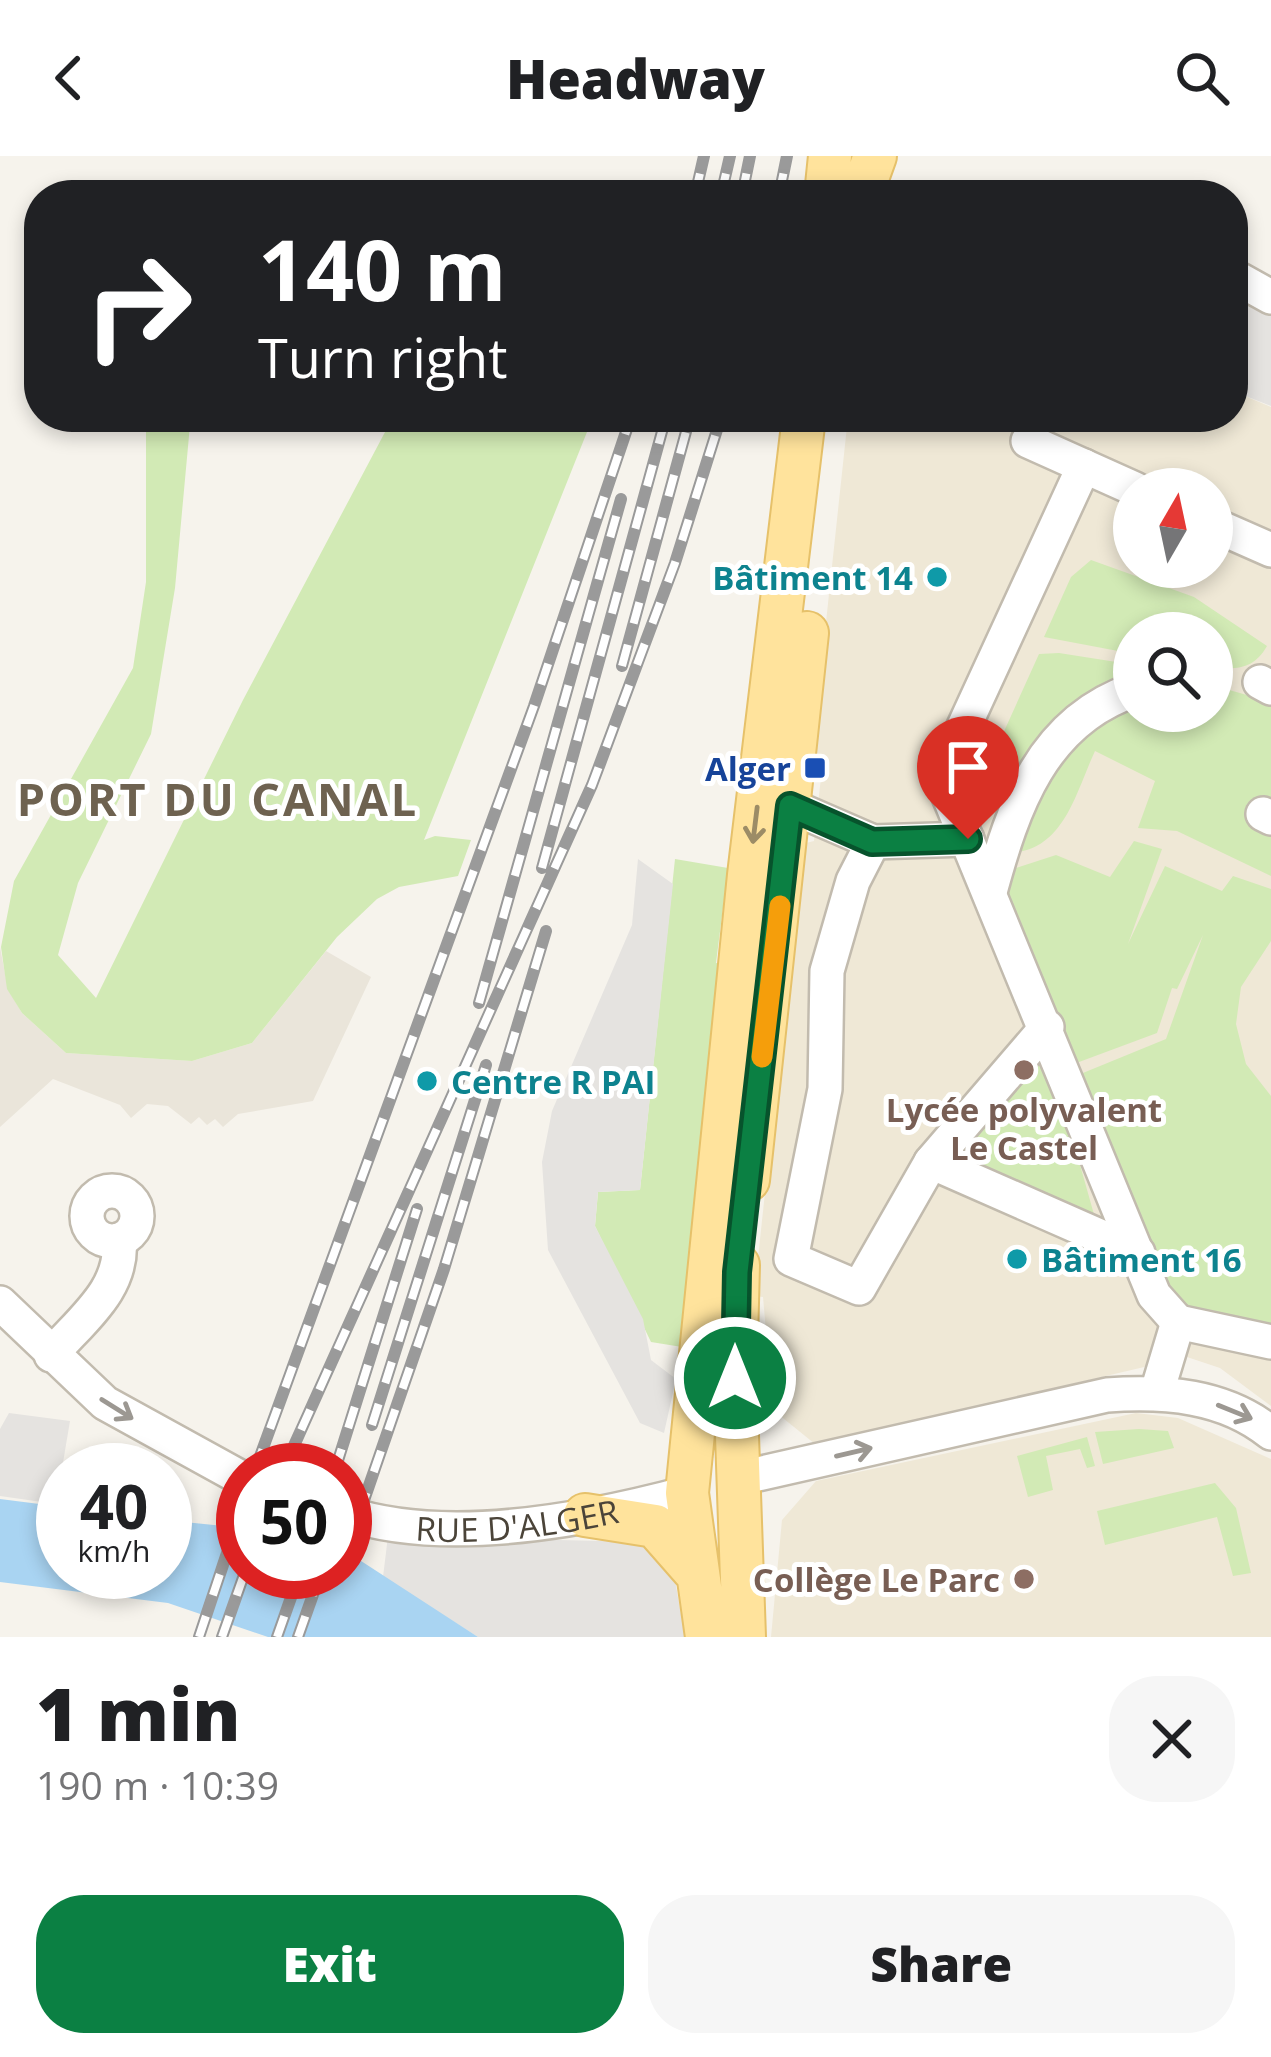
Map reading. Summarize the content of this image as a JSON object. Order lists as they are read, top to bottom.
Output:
{
  "streets": {
    "street": ["RUE D'ALGER"]
  },
  "districts": ["PORT DU CANAL"],
  "places": {
    "other": [
      "Bâtiment 14",
      "Lycée polyvalent Le Castel",
      "Centre R PAI",
      "Bâtiment 16",
      "Collège Le Parc"
    ],
    "transit": ["Alger"]
  },
  "north": "top",
  "page": {
    "header": "Headway",
    "turn": ["140 m", "Turn right"],
    "speed": "40 km/h",
    "limit": "50",
    "heading": ["1 min", "190 m · 10:39"],
    "buttons": ["Exit", "Share"]
  }
}
